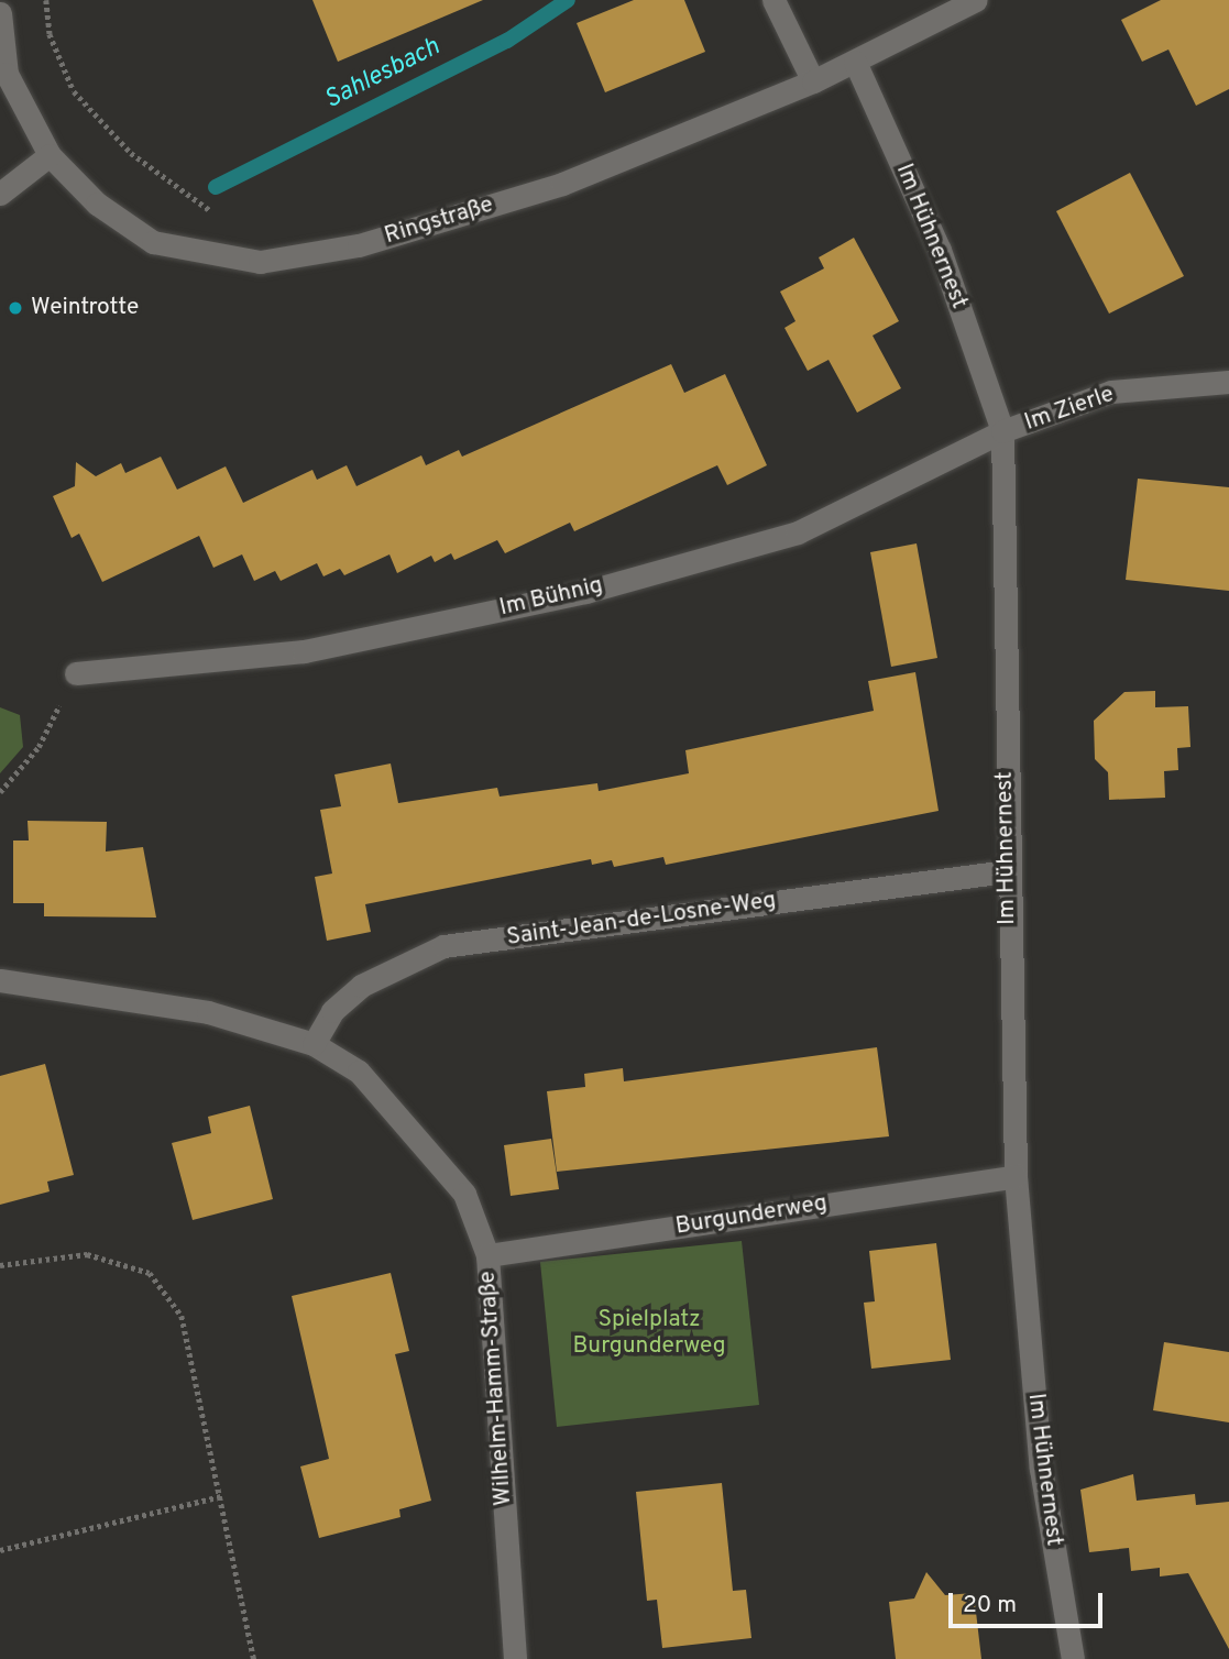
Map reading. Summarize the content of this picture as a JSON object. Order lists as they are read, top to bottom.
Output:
{
  "streets": {
    "street": [
      "Ringstraße",
      "Im Hühnernest",
      "Im Zierle",
      "Im Bühnig",
      "Saint-Jean-de-Losne-Weg",
      "Burgunderweg",
      "Wilhelm-Hamm-Straße"
    ]
  },
  "crossings": [
    ["Ringstraße", "Im Hühnernest"],
    ["Im Hühnernest", "Im Zierle"],
    ["Im Hühnernest", "Im Bühnig"],
    ["Im Hühnernest", "Saint-Jean-de-Losne-Weg"],
    ["Im Hühnernest", "Burgunderweg"],
    ["Im Zierle", "Im Bühnig"],
    ["Saint-Jean-de-Losne-Weg", "Wilhelm-Hamm-Straße"],
    ["Burgunderweg", "Wilhelm-Hamm-Straße"]
  ],
  "water": ["Sahlesbach"],
  "parks": ["Spielplatz Burgunderweg"],
  "places": ["Weintrotte"],
  "scale_bar": "20 m"
}
